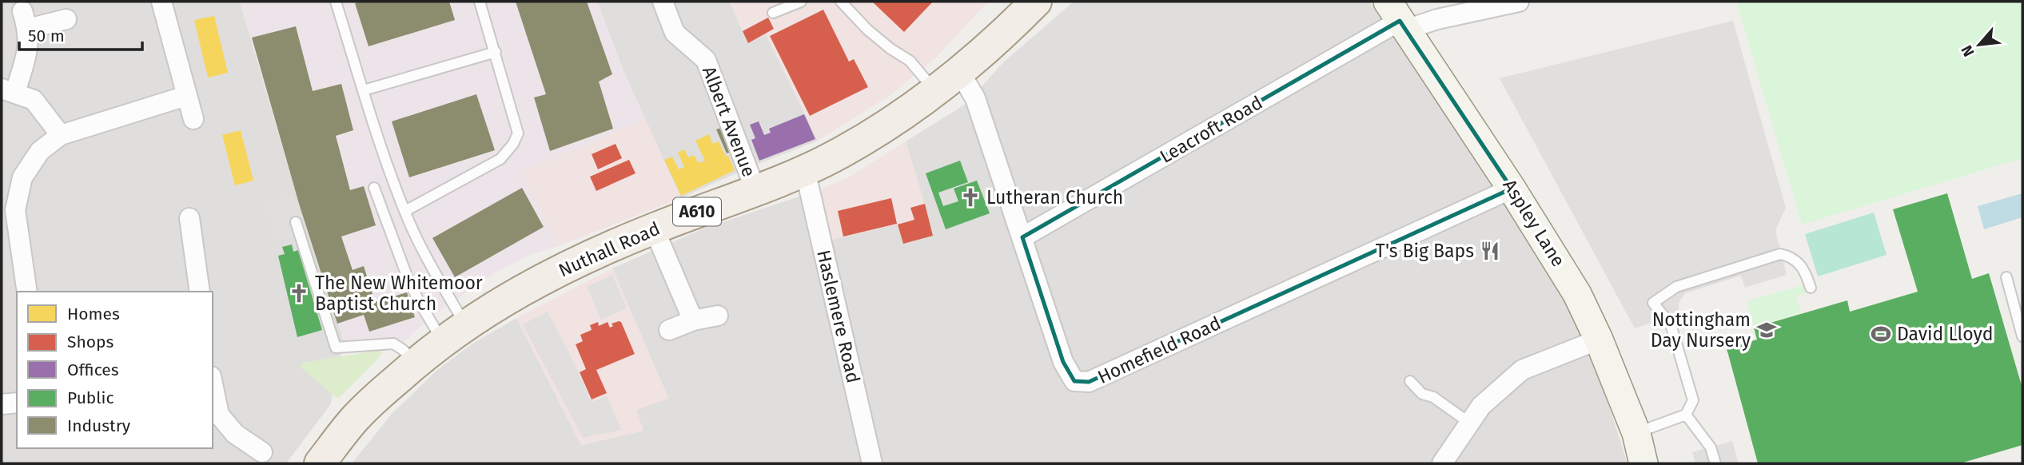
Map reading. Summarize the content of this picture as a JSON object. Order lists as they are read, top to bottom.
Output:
{
  "streets": {
    "main road": ["A610", "Aspley Lane", "Nuthall Road"],
    "street": [
      "Albert Avenue",
      "Leacroft Road",
      "Haslemere Road",
      "Homefield Road"
    ]
  },
  "crossings": [
    ["Albert Avenue", "Nuthall Road"],
    ["Leacroft Road", "Aspley Lane"],
    ["Leacroft Road", "Homefield Road"],
    ["Aspley Lane", "Homefield Road"],
    ["Nuthall Road", "Haslemere Road"],
    ["Nuthall Road", "Homefield Road"]
  ],
  "places": {
    "church": ["Lutheran Church", "The New Whitemoor Baptist Church"],
    "restaurant": ["T's Big Baps"],
    "school or university": ["Nottingham Day Nursery"],
    "sports": ["David Lloyd"]
  },
  "legend": [
    "Homes",
    "Shops",
    "Offices",
    "Public",
    "Industry"
  ],
  "scale_bar": "50 m",
  "north": "bottom left"
}
